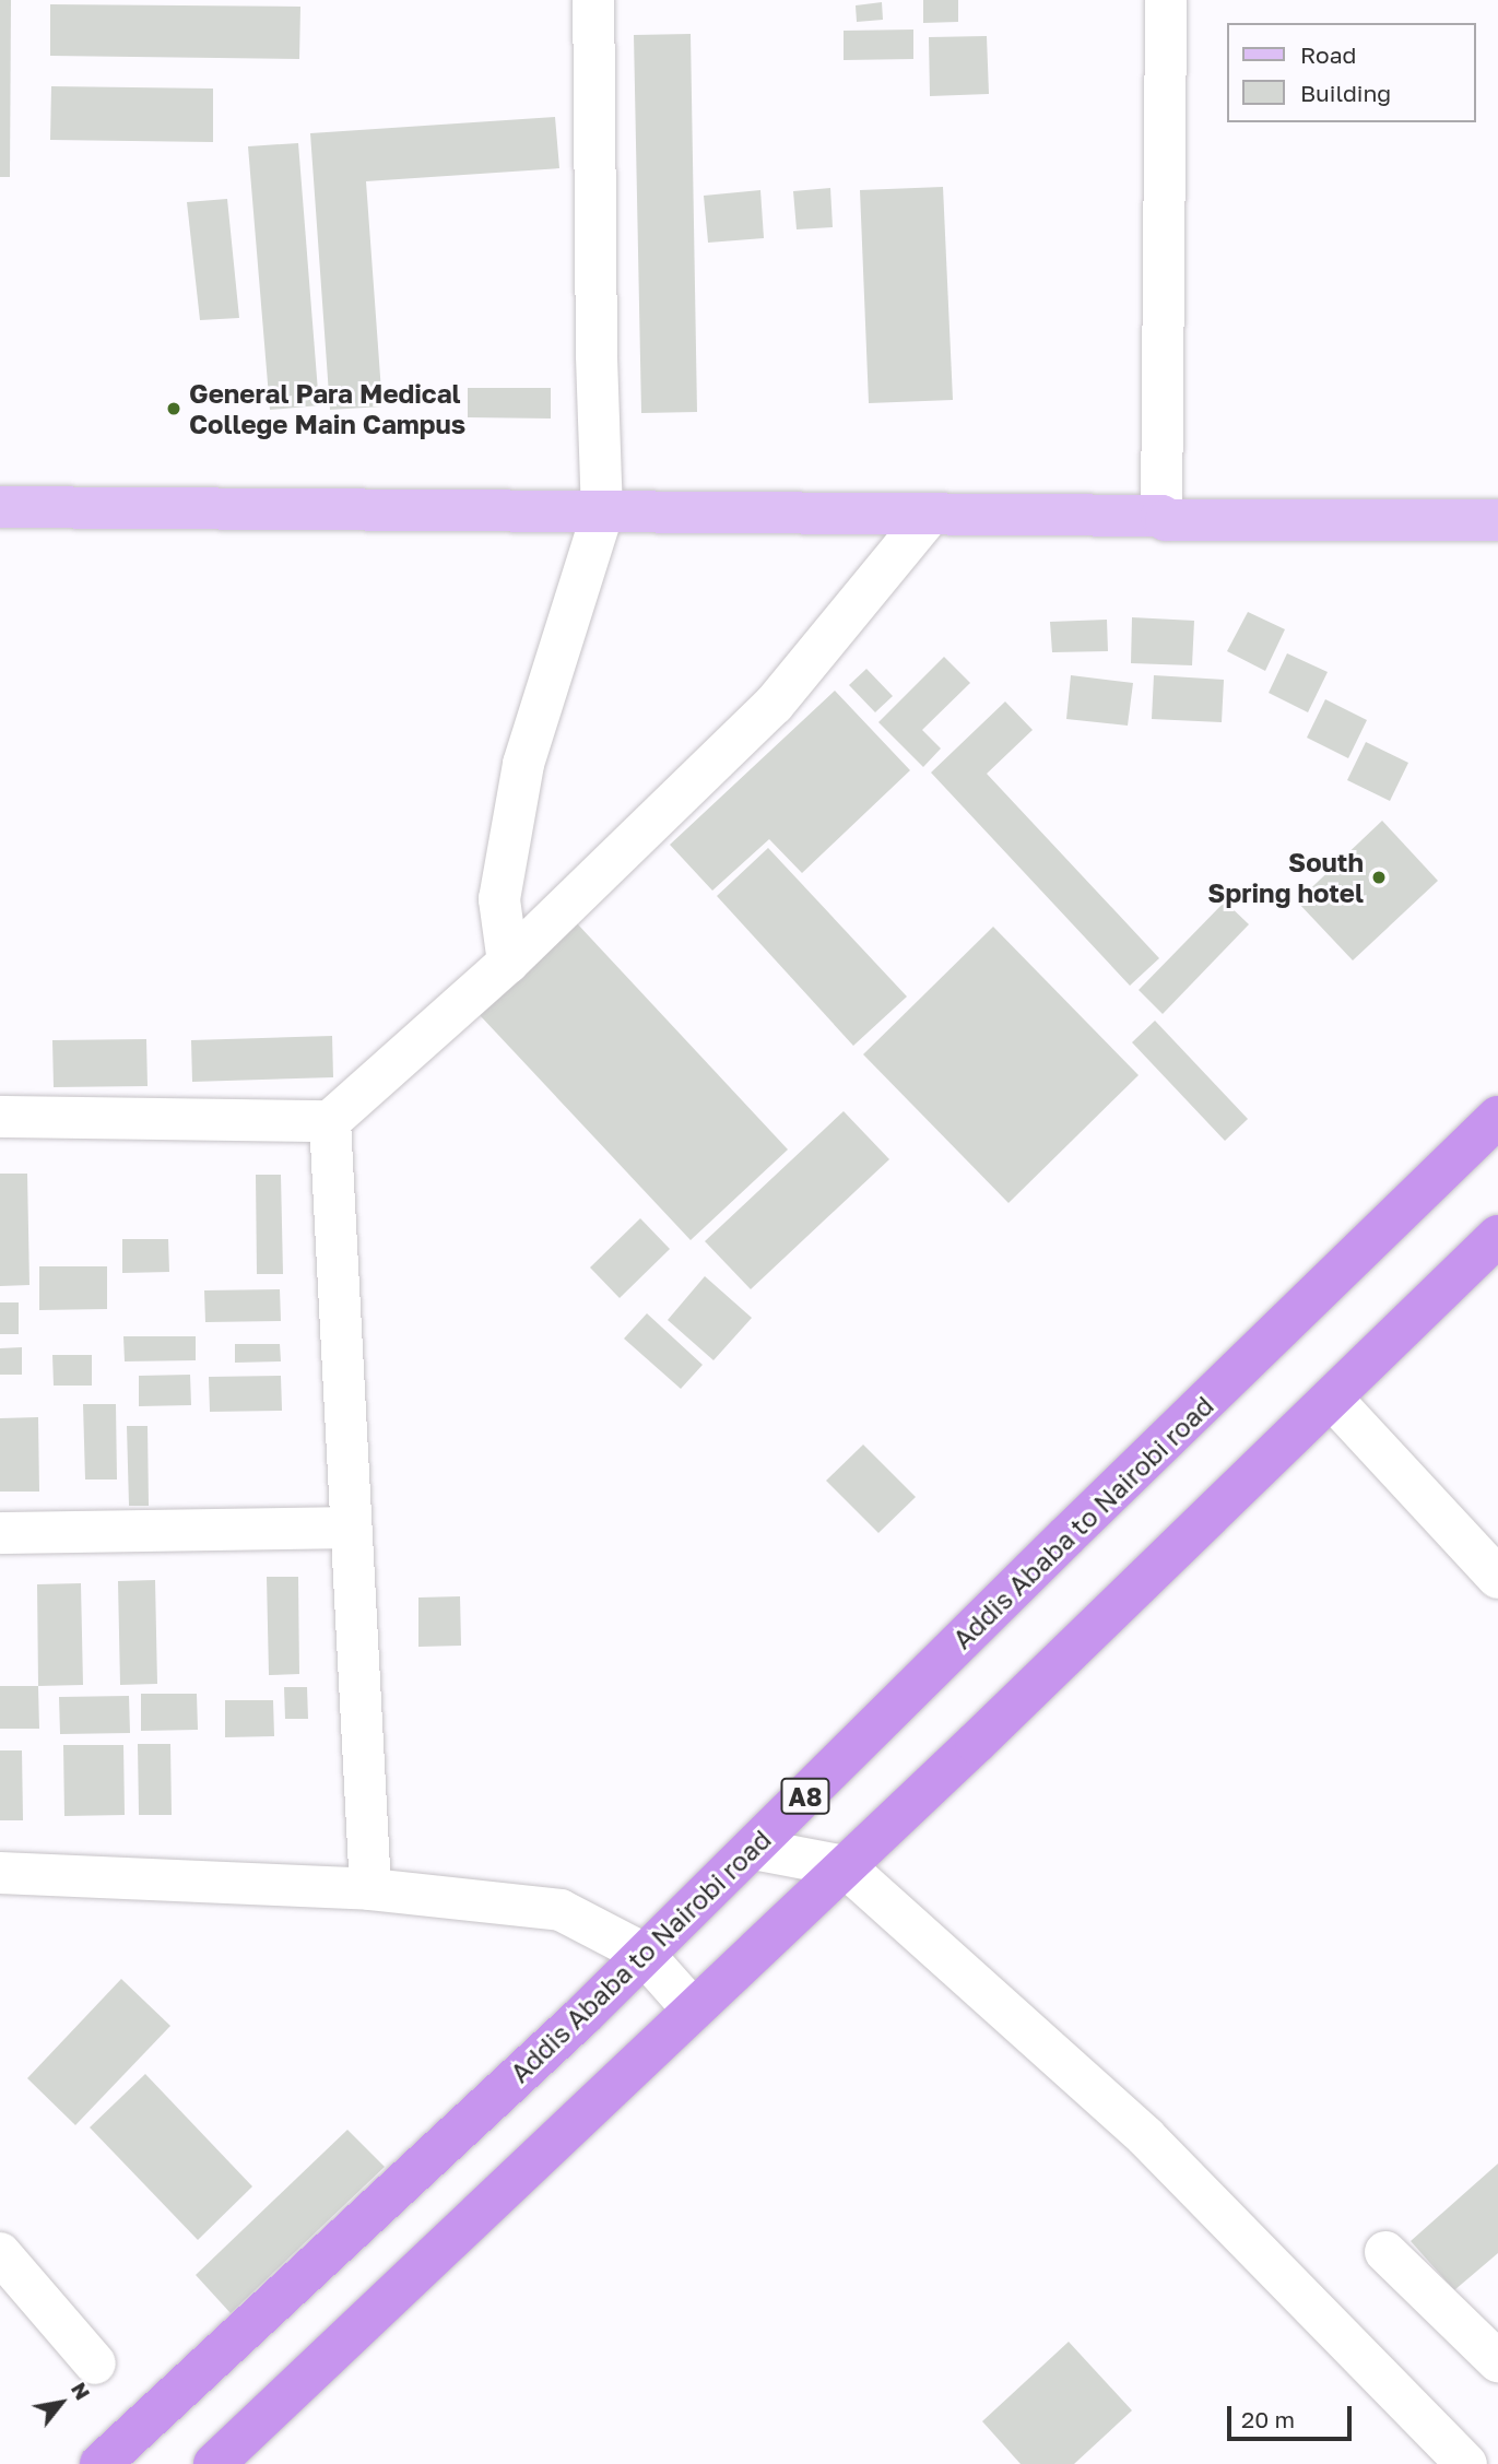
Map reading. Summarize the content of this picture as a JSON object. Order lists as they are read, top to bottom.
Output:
{
  "streets": {
    "highway": ["Addis Ababa to Nairobi road", "A8"]
  },
  "places": ["General Para Medical College Main Campus", "South Spring hotel"],
  "legend": ["Road", "Building"],
  "scale_bar": "20 m",
  "north": "top right"
}
